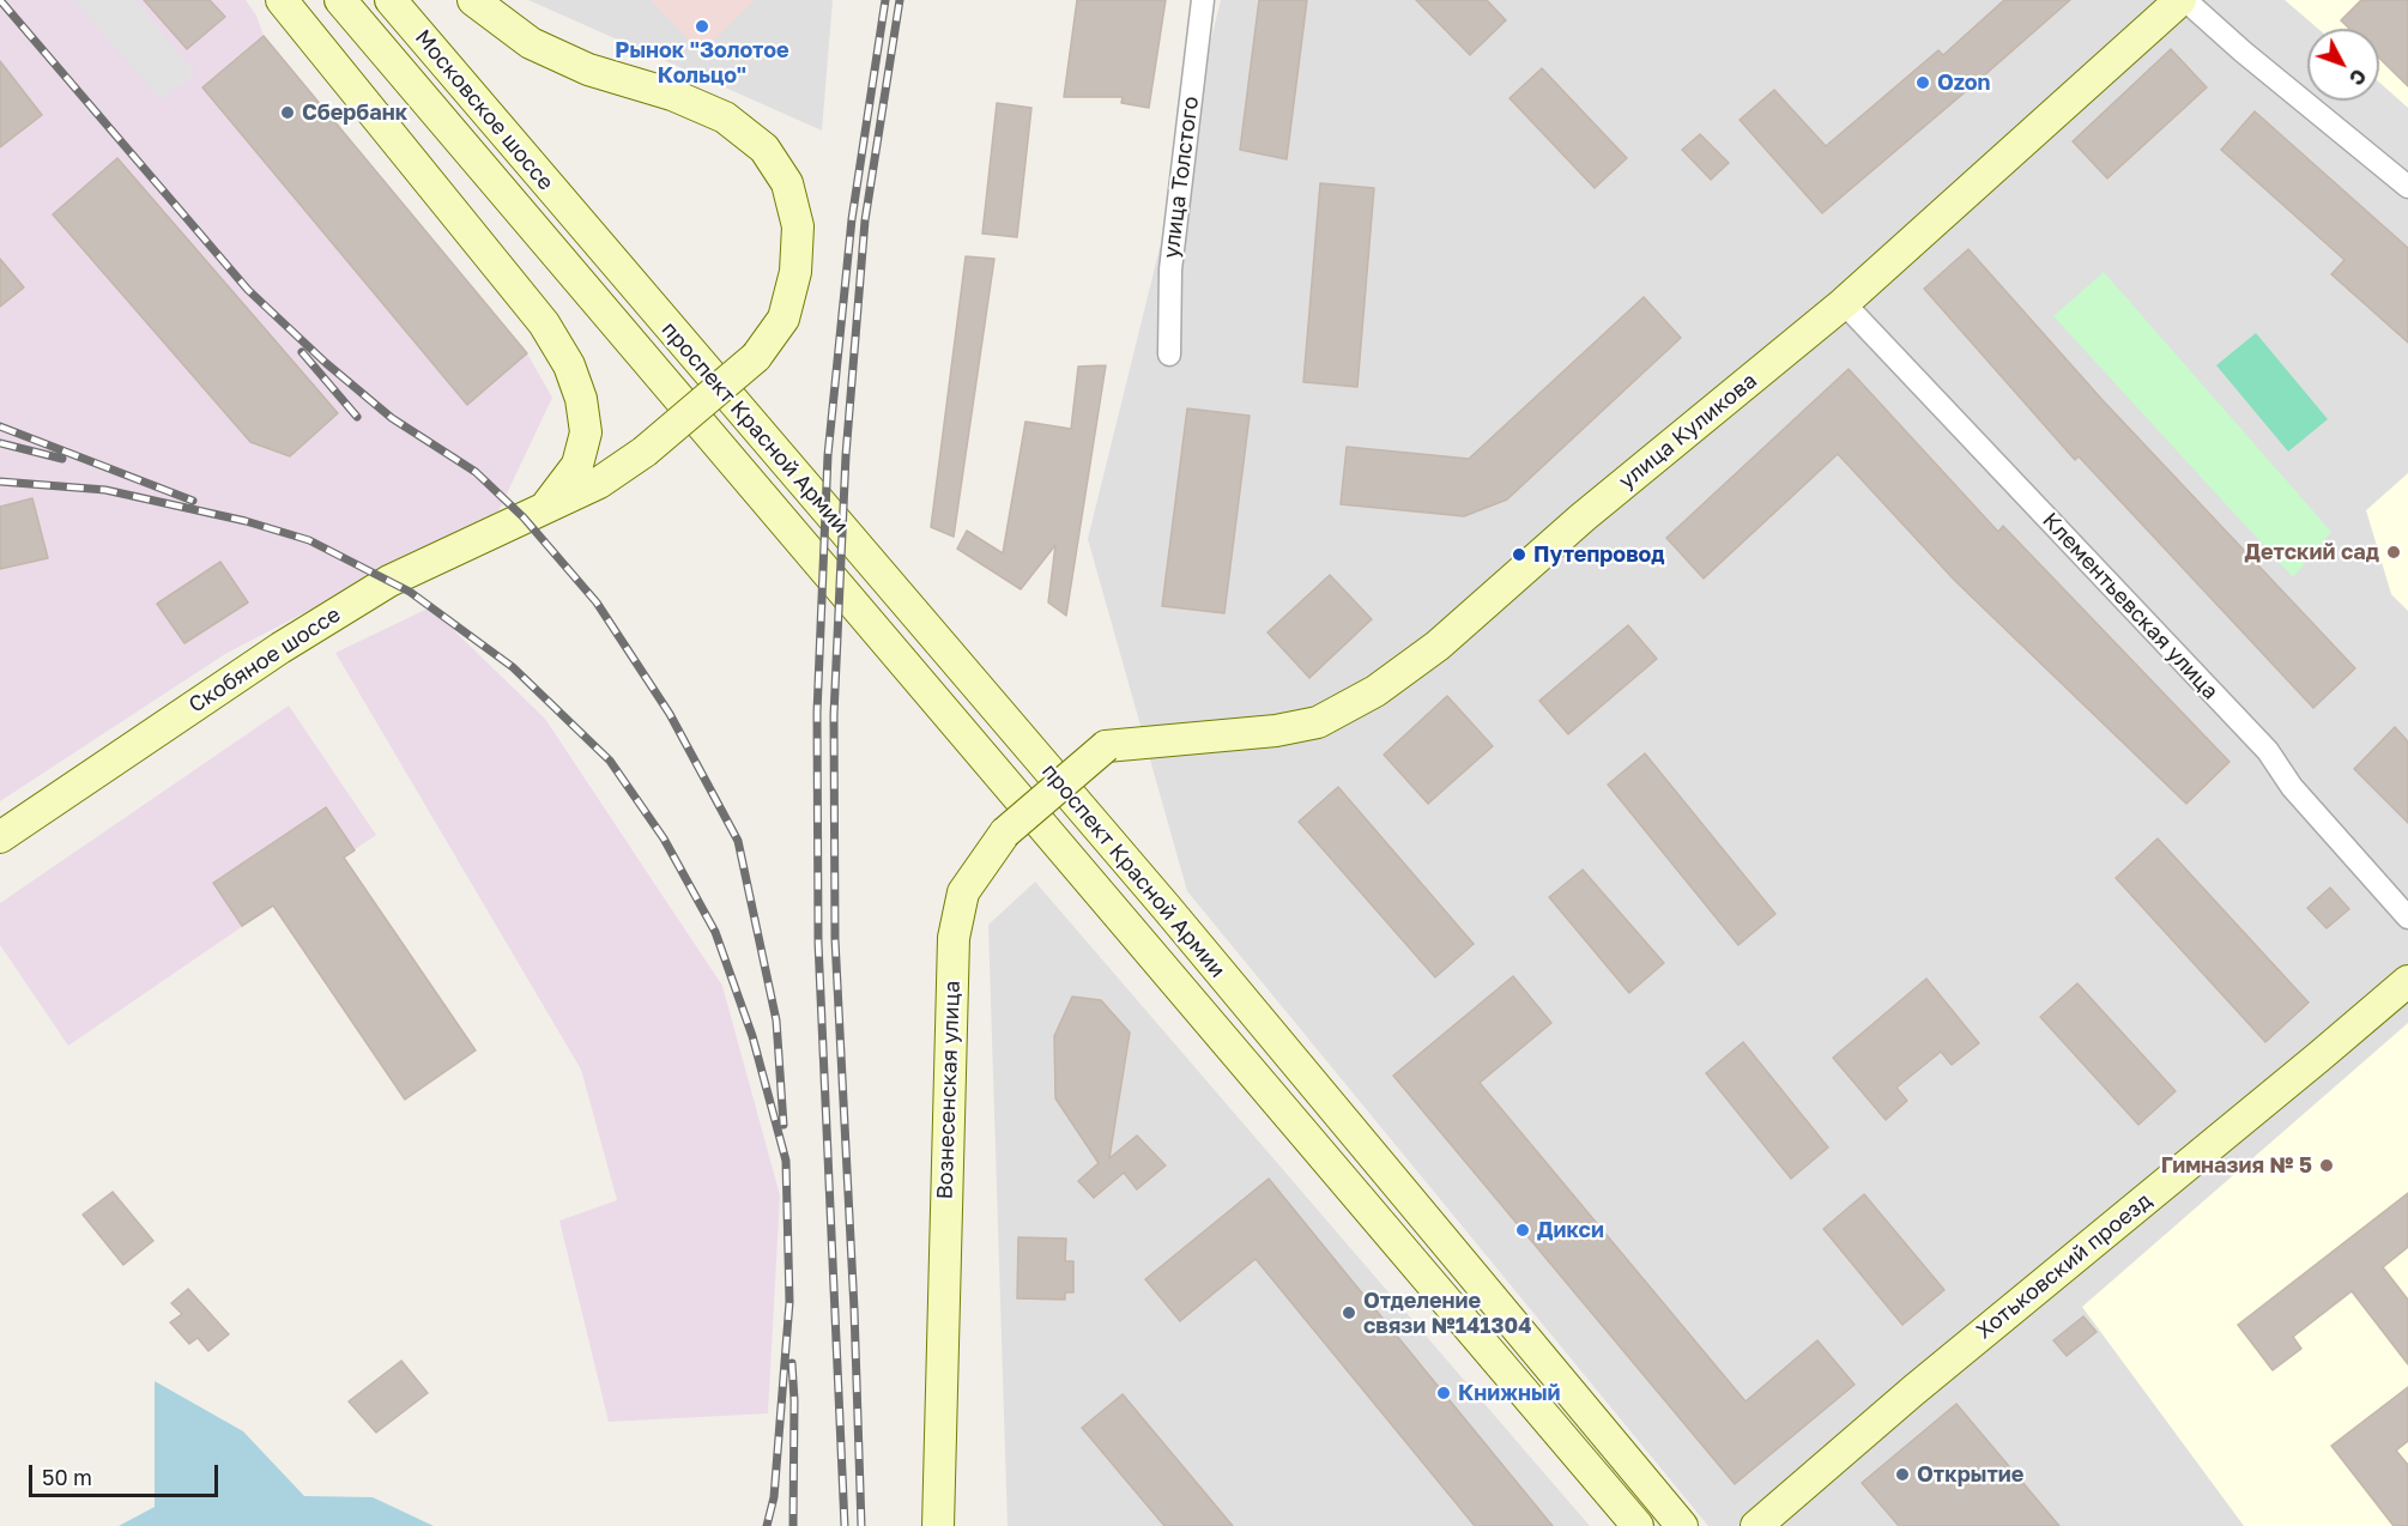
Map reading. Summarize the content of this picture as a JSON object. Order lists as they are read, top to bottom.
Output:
{
  "streets": {
    "main road": [
      "Московское шоссе",
      "проспект Красной Армии",
      "улица Куликова",
      "Скобяное шоссе",
      "Вознесенская улица",
      "Хотьковский проезд"
    ],
    "street": ["улица Толстого", "Клементьевская улица"]
  },
  "crossings": [
    ["Московское шоссе", "проспект Красной Армии"],
    ["улица Куликова", "Клементьевская улица"],
    ["улица Куликова", "Вознесенская улица"]
  ],
  "places": [
    "Рынок \"Золотое Кольцо\"",
    "Ozon",
    "Сбербанк",
    "Детский сад",
    "Путепровод",
    "Гимназия № 5",
    "Дикси",
    "Отделение связи №141304",
    "Книжный",
    "Открытие"
  ],
  "scale_bar": "50 m",
  "north": "bottom right"
}
